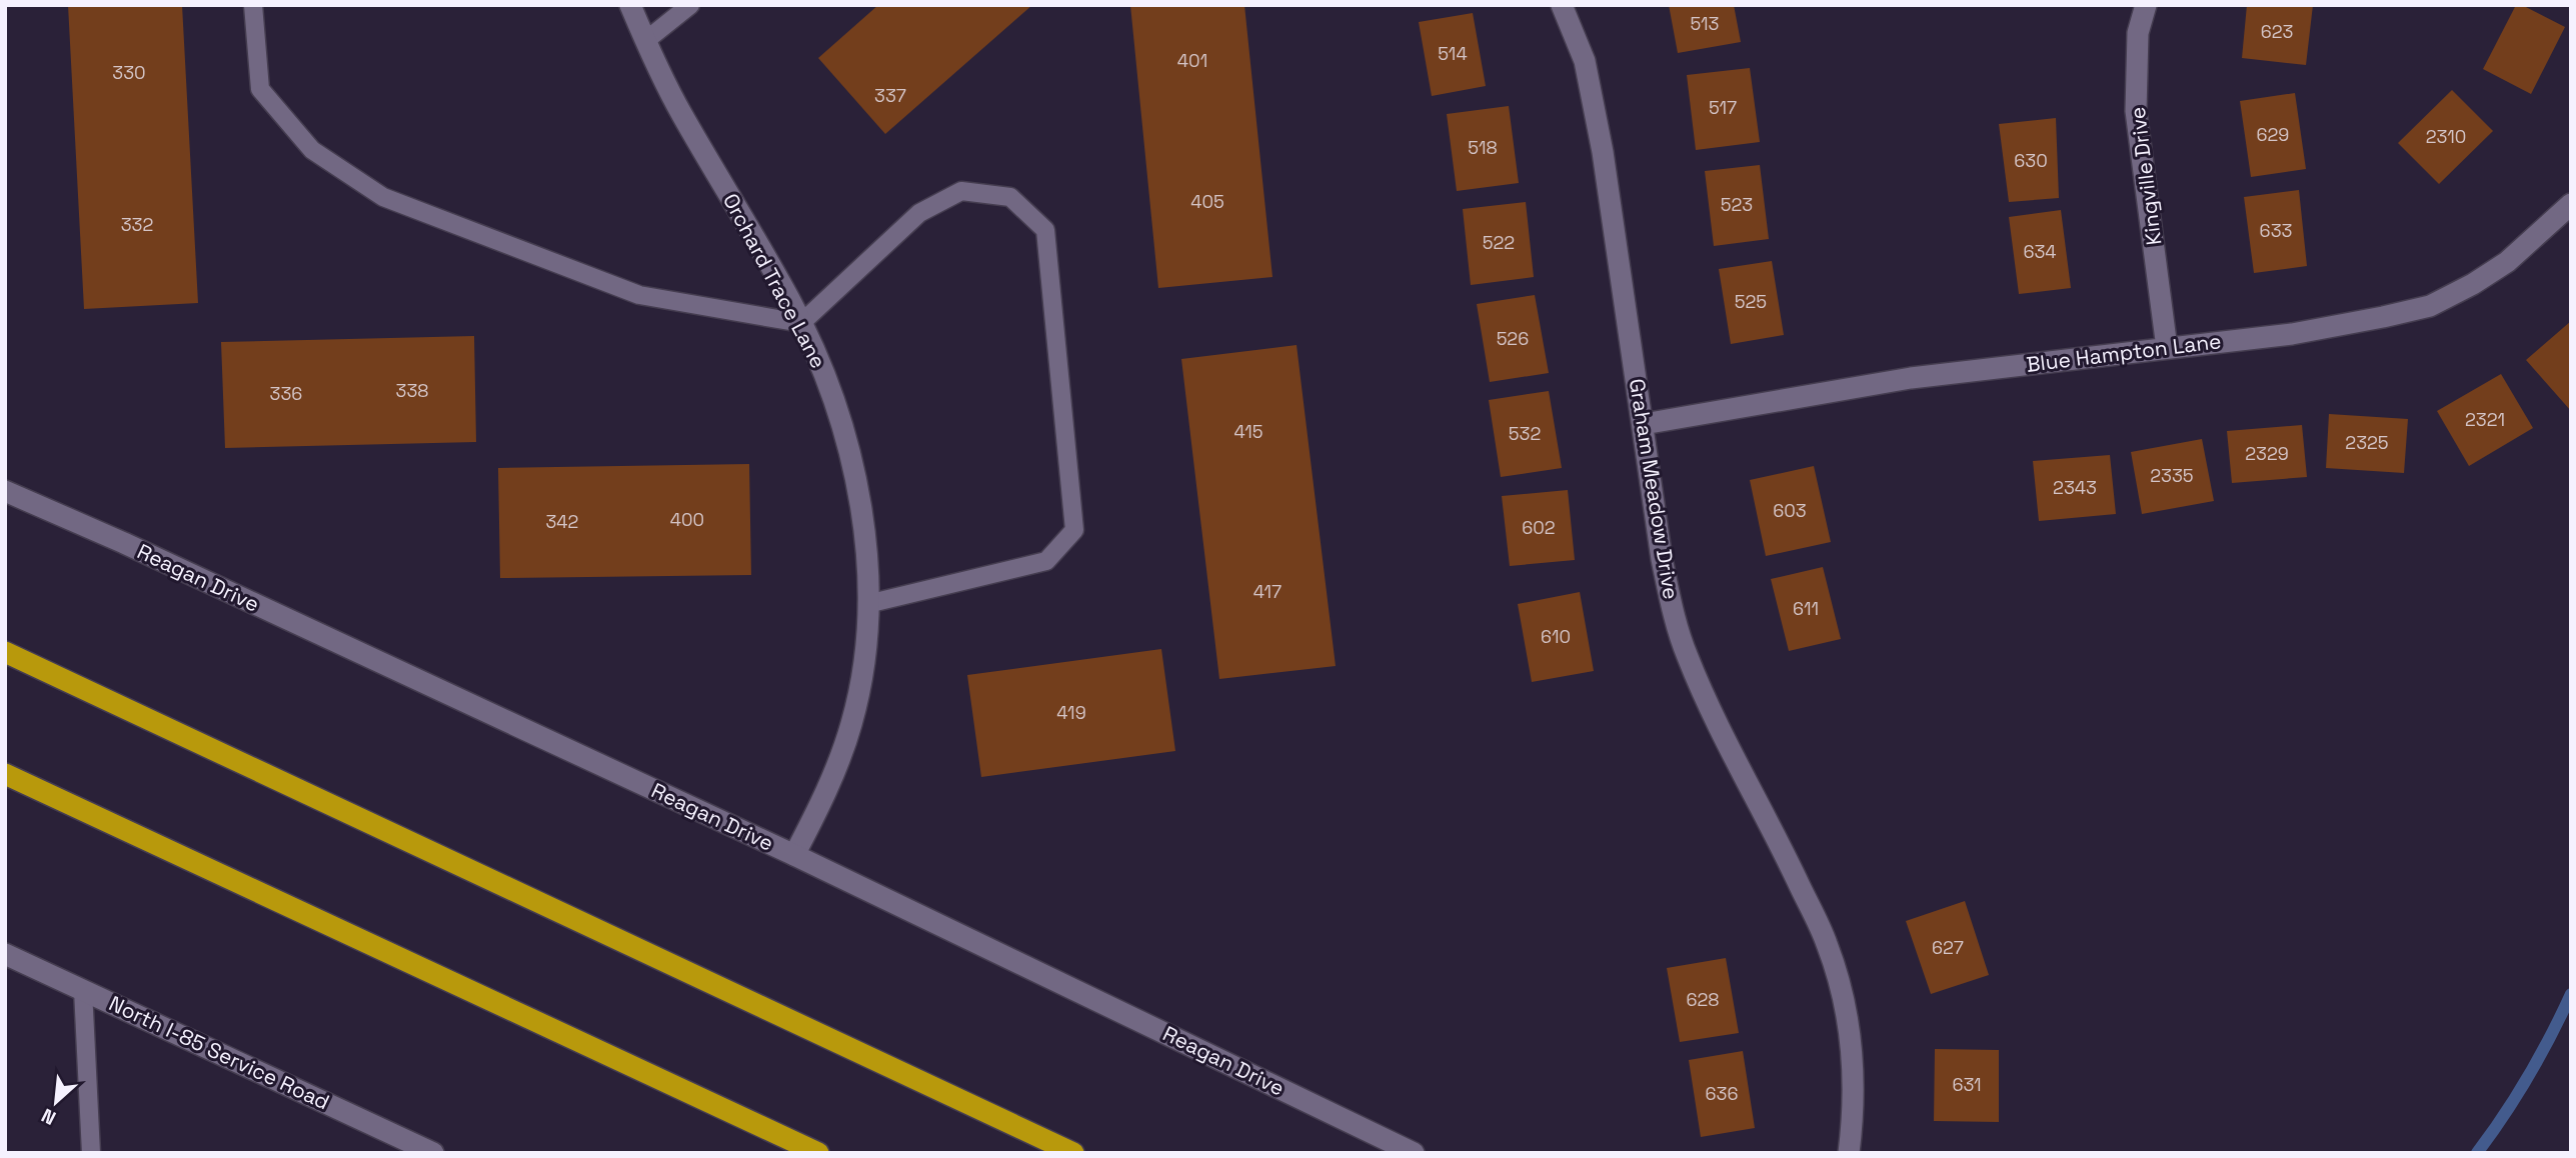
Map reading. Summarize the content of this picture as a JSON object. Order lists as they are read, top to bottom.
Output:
{
  "streets": {
    "street": [
      "Kingville Drive",
      "Orchard Trace Lane",
      "Blue Hampton Lane",
      "Graham Meadow Drive",
      "Reagan Drive",
      "North I-85 Service Road"
    ]
  },
  "crossings": [
    ["Kingville Drive", "Blue Hampton Lane"],
    ["Orchard Trace Lane", "Reagan Drive"],
    ["Blue Hampton Lane", "Graham Meadow Drive"]
  ],
  "house_numbers": [
    "513",
    "623",
    "514",
    "401",
    "330",
    "337",
    "517",
    "629",
    "2310",
    "518",
    "630",
    "405",
    "523",
    "332",
    "633",
    "522",
    "634",
    "525",
    "526",
    "338",
    "336",
    "2321",
    "415",
    "532",
    "2325",
    "2329",
    "2335",
    "2343",
    "603",
    "400",
    "342",
    "602",
    "417",
    "611",
    "610",
    "419",
    "627",
    "628",
    "631",
    "636"
  ],
  "north": "bottom left"
}
